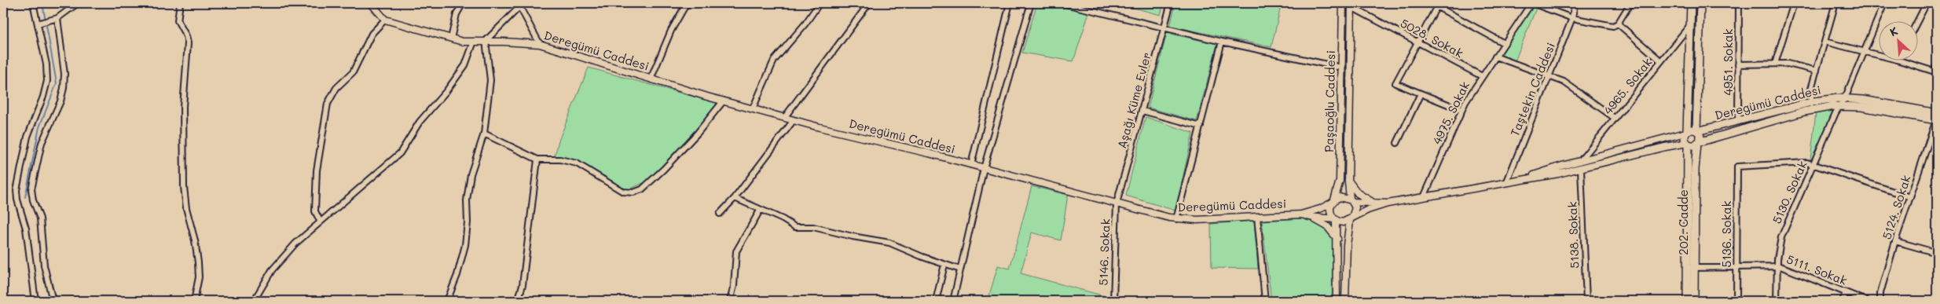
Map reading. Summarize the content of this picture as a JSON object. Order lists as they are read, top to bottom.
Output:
{
  "streets": {
    "main road": ["Deregümü Caddesi", "202. Cadde"],
    "street": [
      "5028. Sokak",
      "4951. Sokak",
      "4965. Sokak",
      "Taştekin Caddesi",
      "Aşağı Küme Evler",
      "Paşaoğlu Caddesi",
      "4975. Sokak",
      "5130. Sokak",
      "5124. Sokak",
      "5136. Sokak",
      "5138. Sokak",
      "5146. Sokak",
      "5111. Sokak"
    ]
  },
  "crossings": [
    ["5028. Sokak", "Paşaoğlu Caddesi"],
    ["5028. Sokak", "4975. Sokak"],
    ["Deregümü Caddesi", "4951. Sokak"],
    ["Deregümü Caddesi", "Aşağı Küme Evler"],
    ["Deregümü Caddesi", "Paşaoğlu Caddesi"],
    ["Deregümü Caddesi", "5130. Sokak"],
    ["Deregümü Caddesi", "5124. Sokak"],
    ["Deregümü Caddesi", "202. Cadde"],
    ["Deregümü Caddesi", "5146. Sokak"],
    ["Aşağı Küme Evler", "5146. Sokak"],
    ["5130. Sokak", "5136. Sokak"],
    ["5130. Sokak", "5111. Sokak"],
    ["202. Cadde", "5111. Sokak"],
    ["5136. Sokak", "5111. Sokak"]
  ],
  "north": "top left"
}
